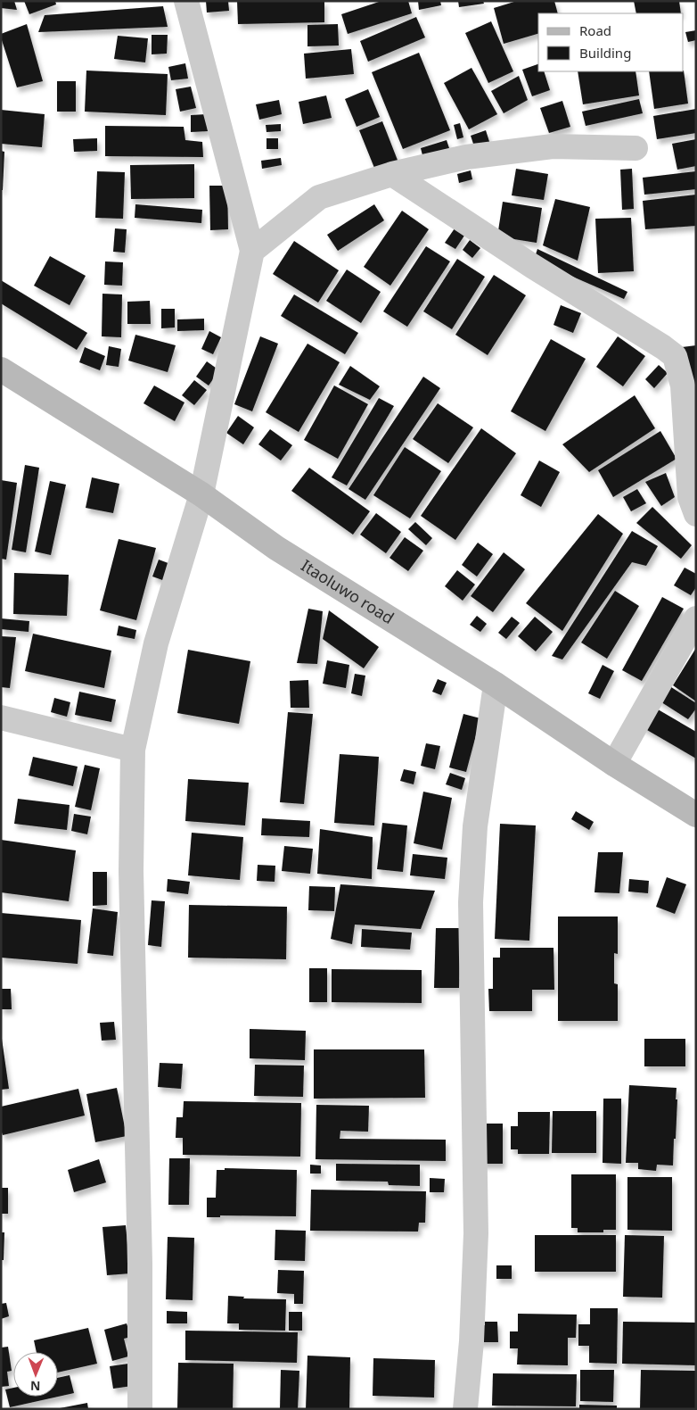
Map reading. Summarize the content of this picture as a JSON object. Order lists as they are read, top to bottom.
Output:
{
  "streets": {
    "street": ["Itaoluwo road"]
  },
  "legend": ["Road", "Building"],
  "north": "bottom"
}
